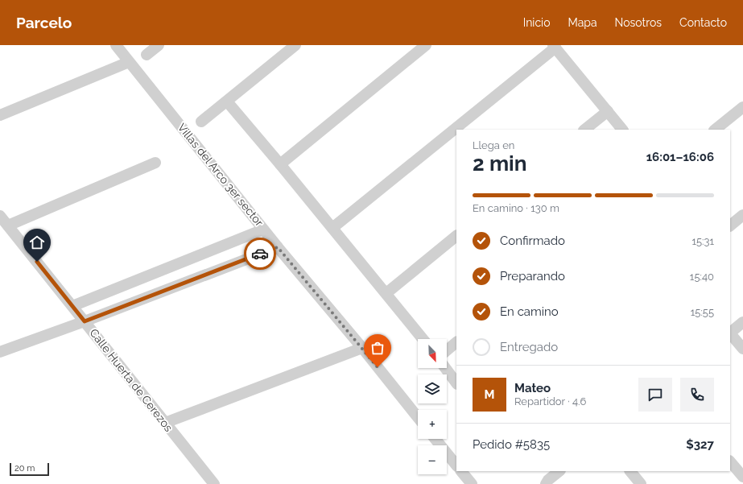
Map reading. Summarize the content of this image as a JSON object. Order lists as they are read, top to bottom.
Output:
{
  "streets": {
    "street": ["Villas del Arco 3er sector", "Calle Huerta de Cerezos"]
  },
  "scale_bar": "20 m",
  "north": "bottom right",
  "page": {
    "header": "Parcelo",
    "nav": [
      "Inicio",
      "Mapa",
      "Nosotros",
      "Contacto"
    ],
    "heading": ["2 min", "Llega en", "16:01–16:06"],
    "panel": [
      "Mateo",
      "Repartidor · 4.6",
      "Pedido #5835",
      "$327"
    ],
    "bar": "En camino · 130 m",
    "list": [
      ["Confirmado", "15:31"],
      ["Preparando", "15:40"],
      ["En camino", "15:55"],
      "Entregado"
    ],
    "map_buttons": ["+", "−"],
    "round": "M",
    "scale": "20 m"
  }
}
